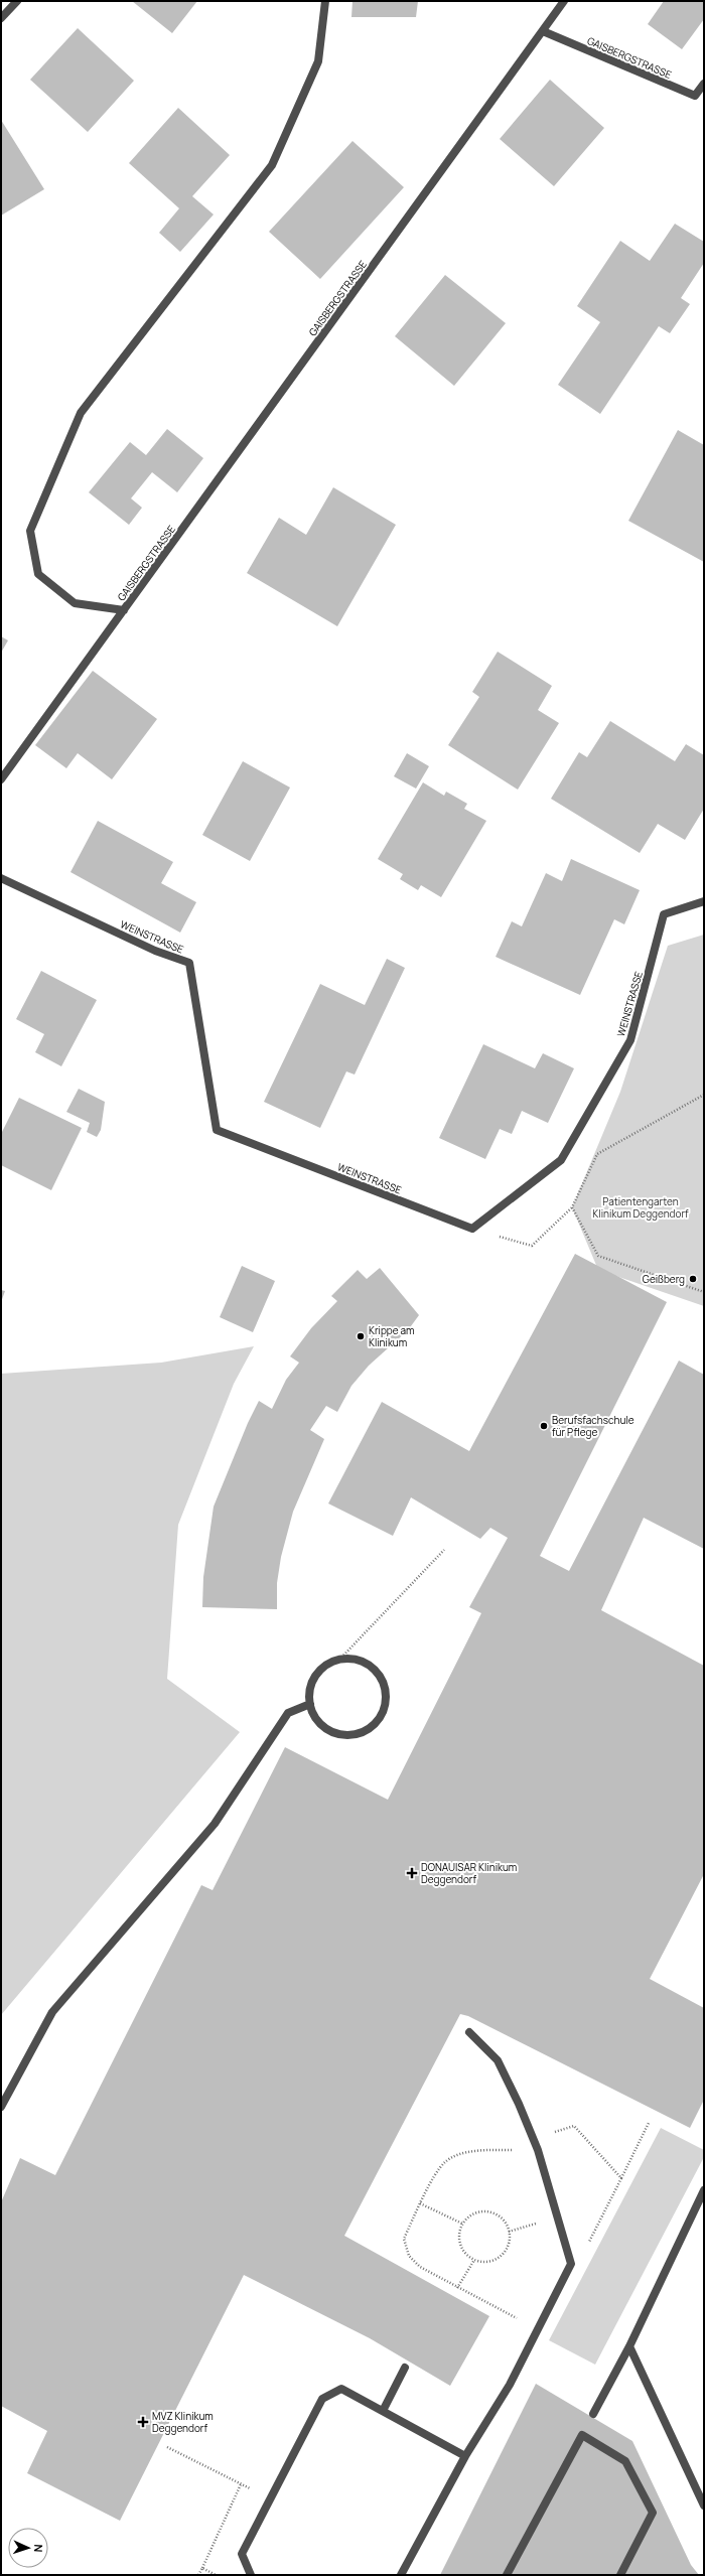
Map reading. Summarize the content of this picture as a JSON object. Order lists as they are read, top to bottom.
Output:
{
  "streets": {
    "street": ["GAISBERGSTRASSE", "WEINSTRASSE"]
  },
  "parks": ["Patientengarten Klinikum Deggendorf"],
  "places": {
    "other": ["Geißberg", "Krippe am Klinikum", "Berufsfachschule für Pflege"],
    "health": ["DONAUISAR Klinikum Deggendorf", "MVZ Klinikum Deggendorf"]
  },
  "north": "right"
}
